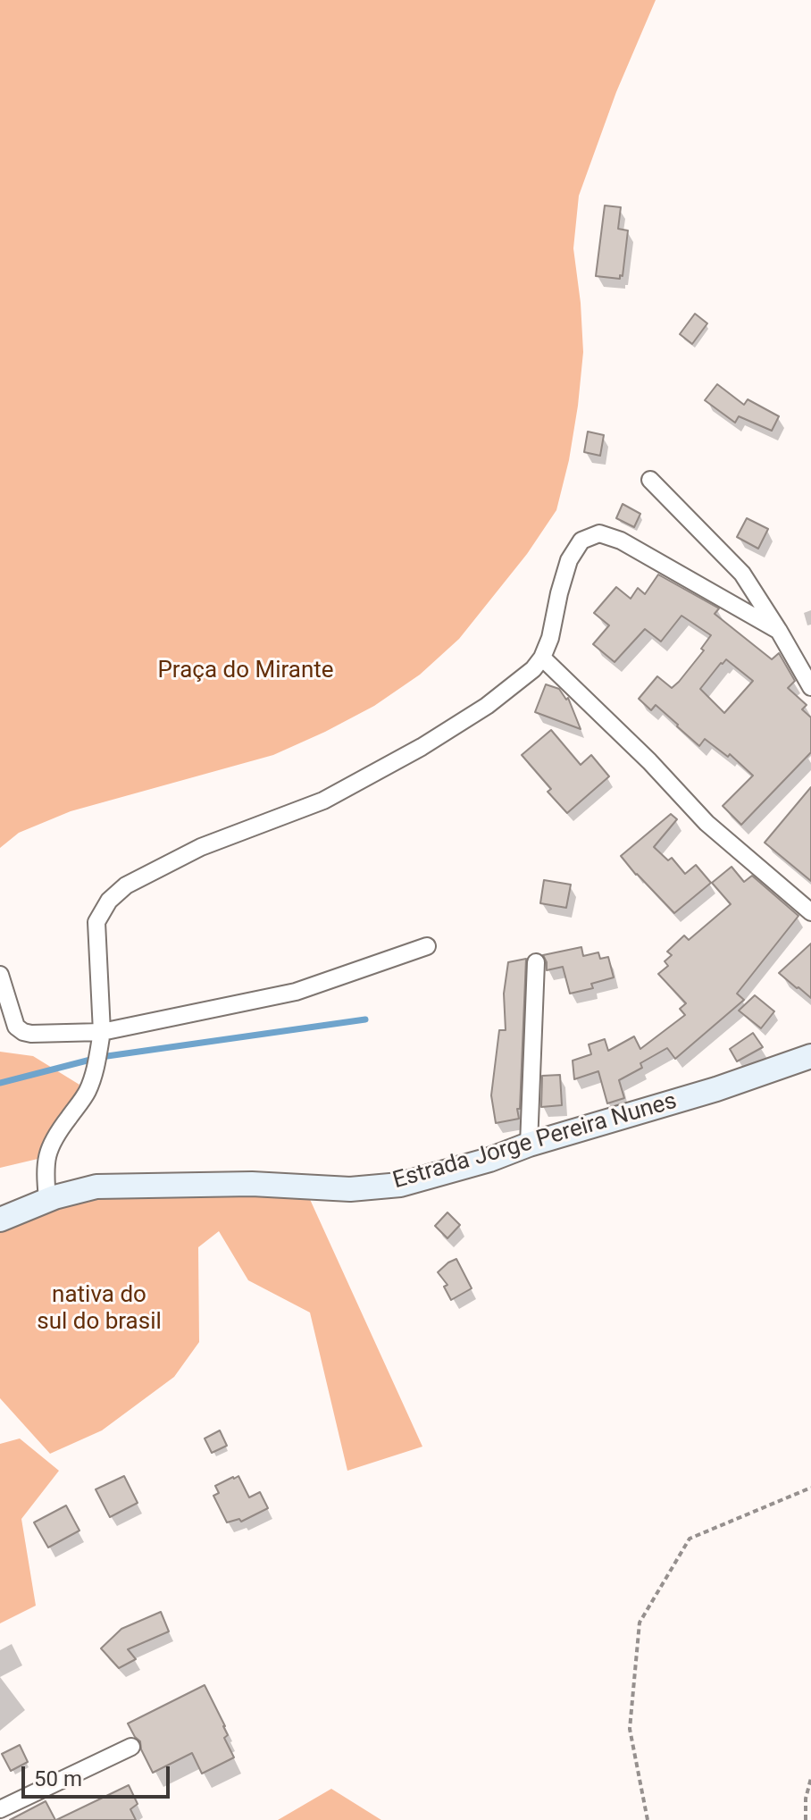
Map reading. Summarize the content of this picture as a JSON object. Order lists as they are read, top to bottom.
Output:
{
  "streets": {
    "street": ["Estrada Jorge Pereira Nunes"]
  },
  "parks": ["Praça do Mirante", "nativa do sul do brasil"],
  "scale_bar": "50 m"
}
